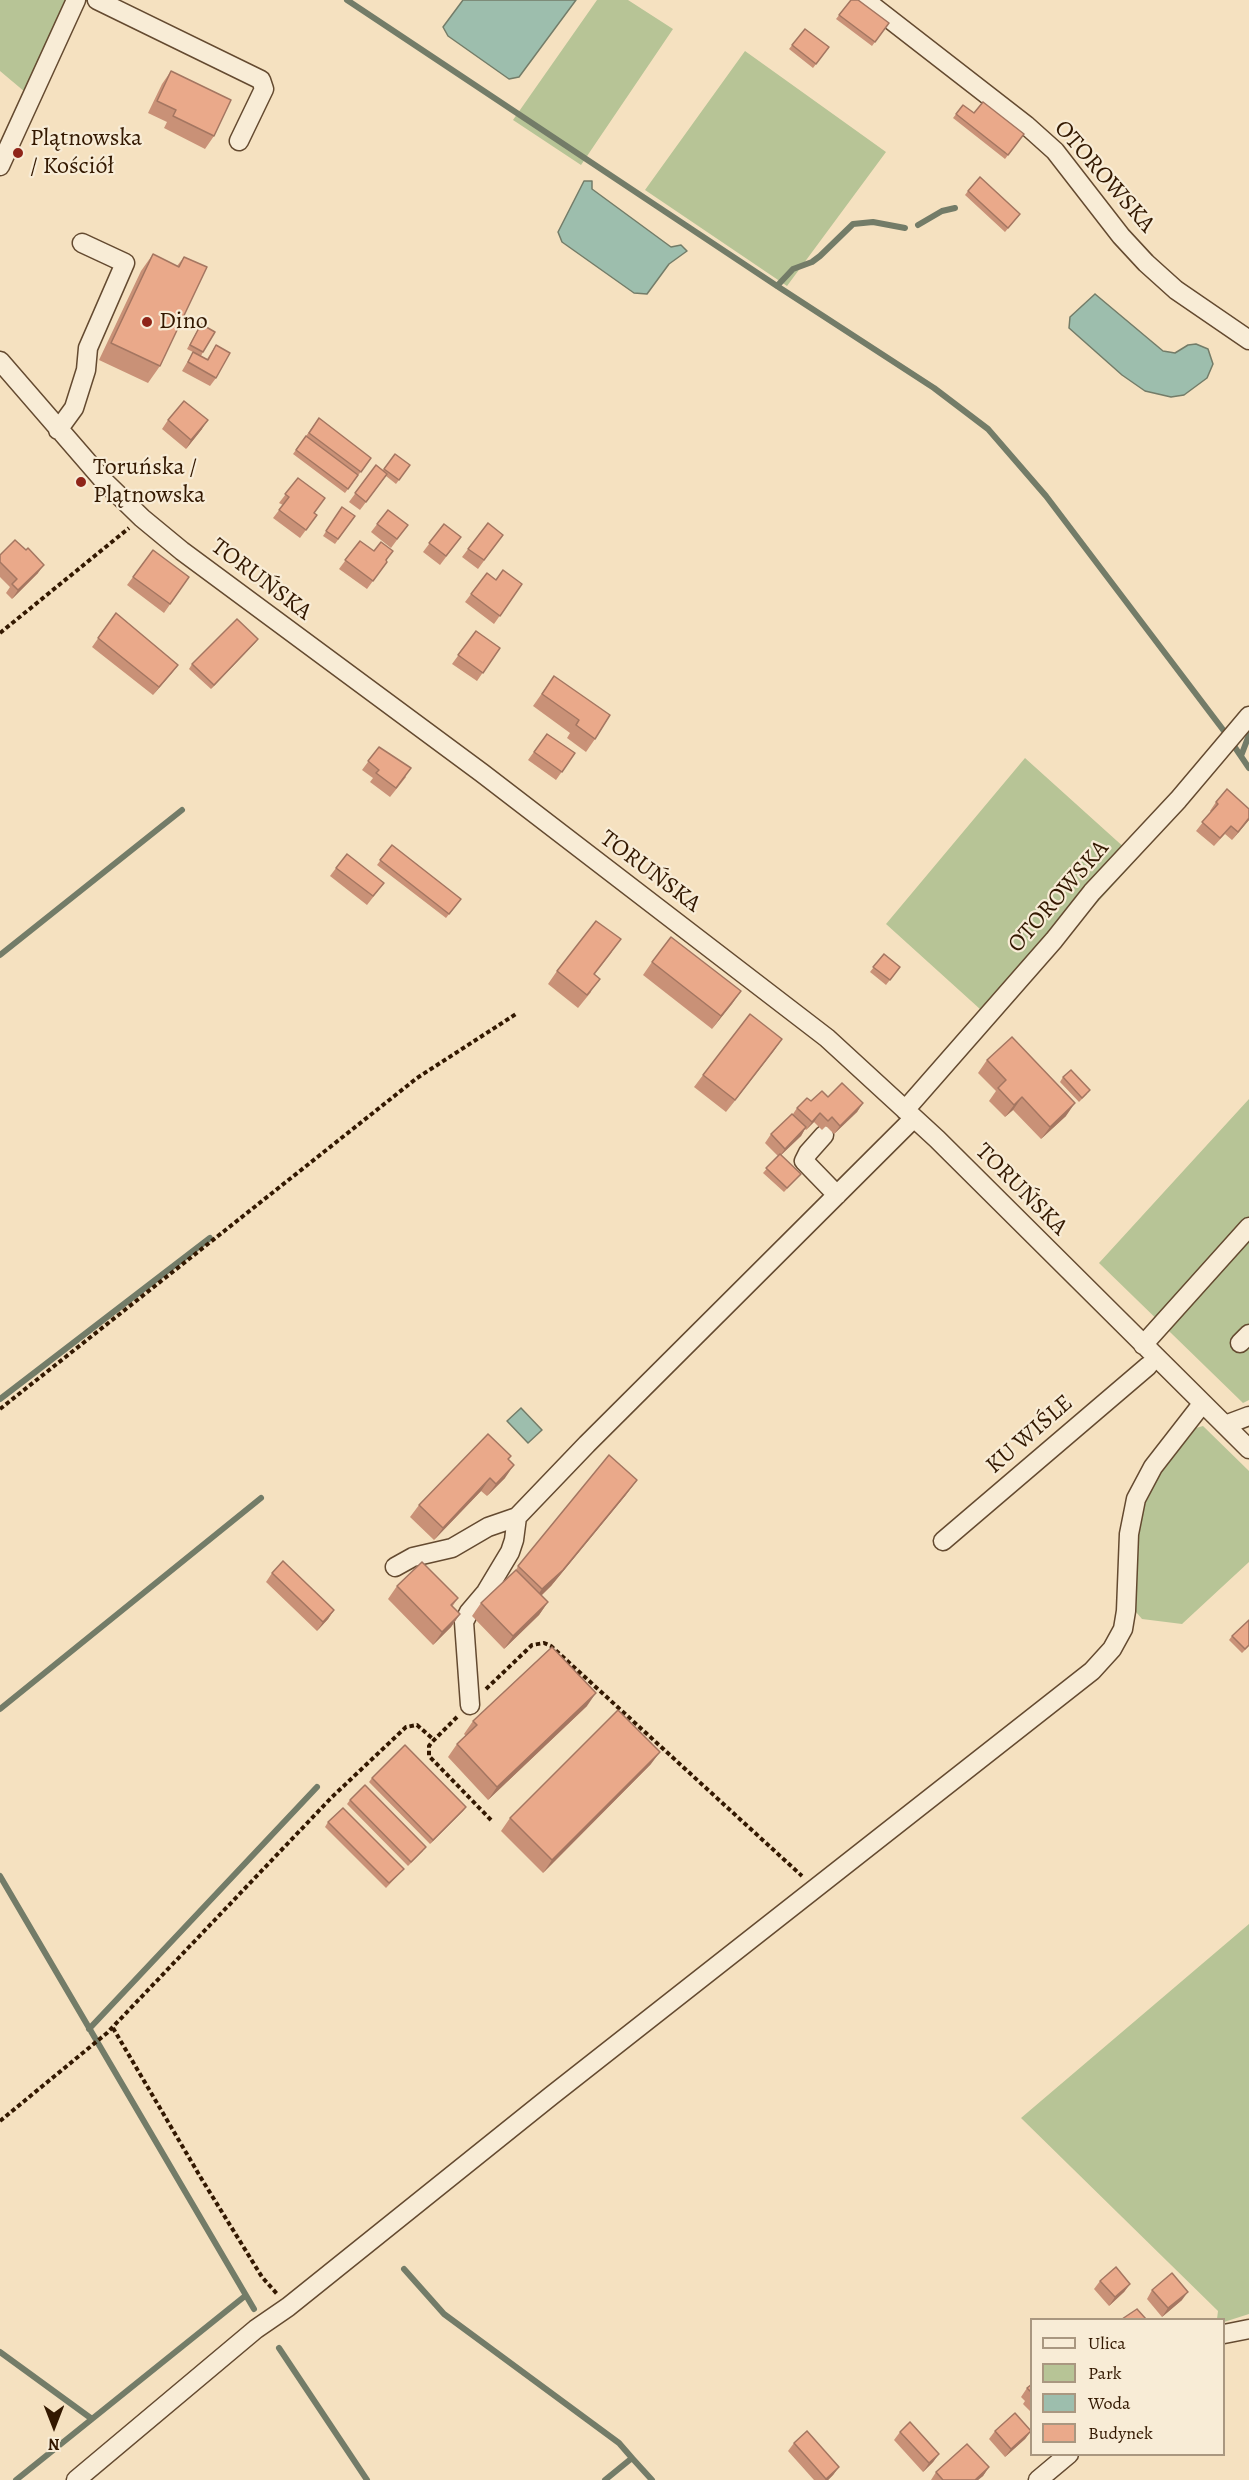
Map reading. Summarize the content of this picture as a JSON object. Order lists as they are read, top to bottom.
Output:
{
  "streets": {
    "street": ["OTOROWSKA", "TORUŃSKA", "KU WIŚLE"]
  },
  "crossings": [
    ["OTOROWSKA", "TORUŃSKA"]
  ],
  "places": ["Plątnowska / Kościół", "Dino", "Toruńska / Plątnowska"],
  "legend": [
    "Ulica",
    "Park",
    "Woda",
    "Budynek"
  ],
  "north": "bottom"
}
